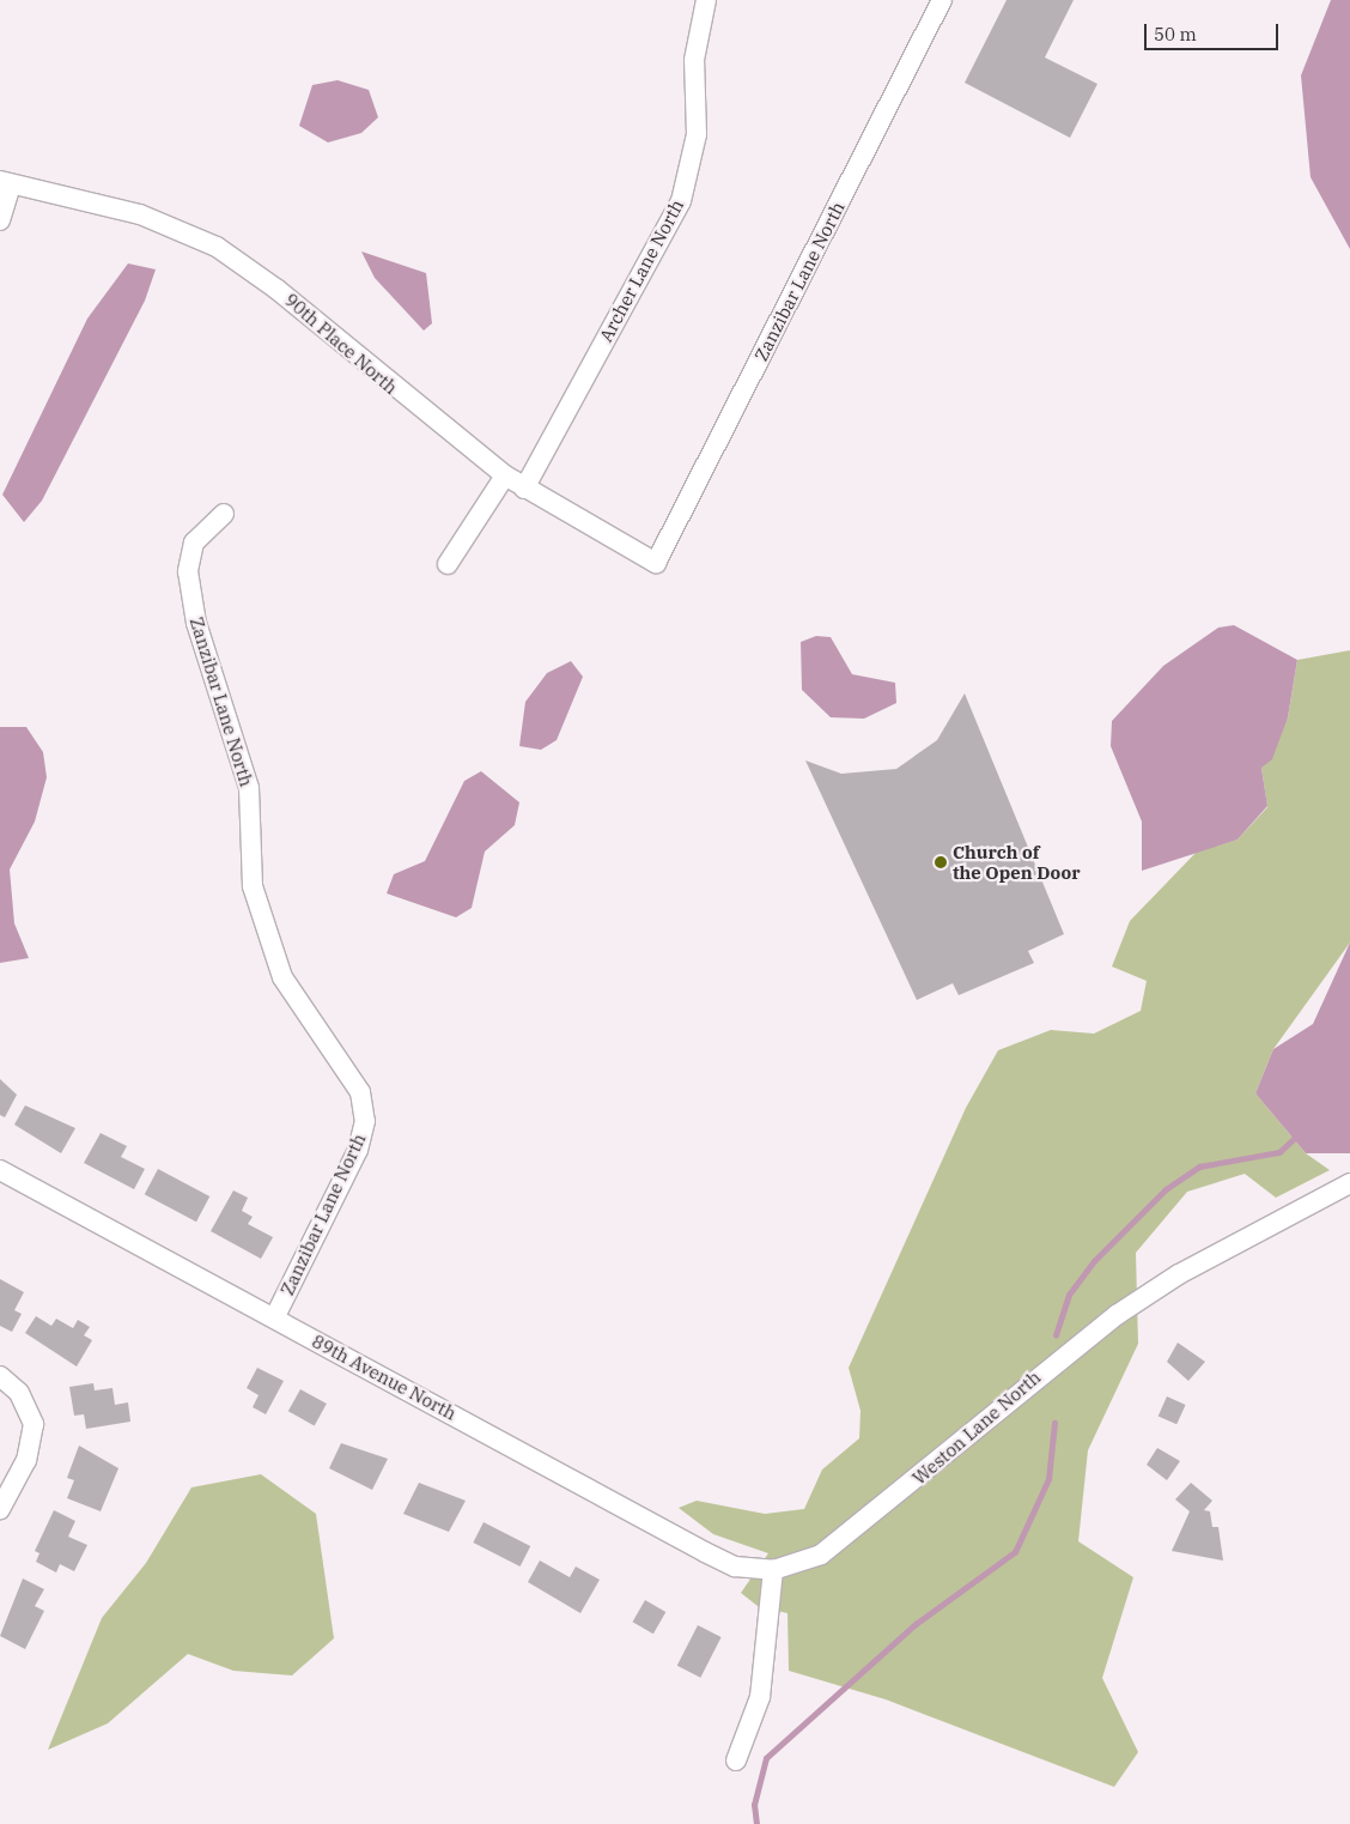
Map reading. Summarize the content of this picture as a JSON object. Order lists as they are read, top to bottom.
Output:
{
  "streets": {
    "street": [
      "Archer Lane North",
      "Zanzibar Lane North",
      "90th Place North",
      "89th Avenue North",
      "Weston Lane North"
    ]
  },
  "crossings": [
    ["Archer Lane North", "90th Place North"],
    ["Zanzibar Lane North", "90th Place North"],
    ["Zanzibar Lane North", "89th Avenue North"],
    ["89th Avenue North", "Weston Lane North"]
  ],
  "places": ["Church of the Open Door"],
  "scale_bar": "50 m"
}
